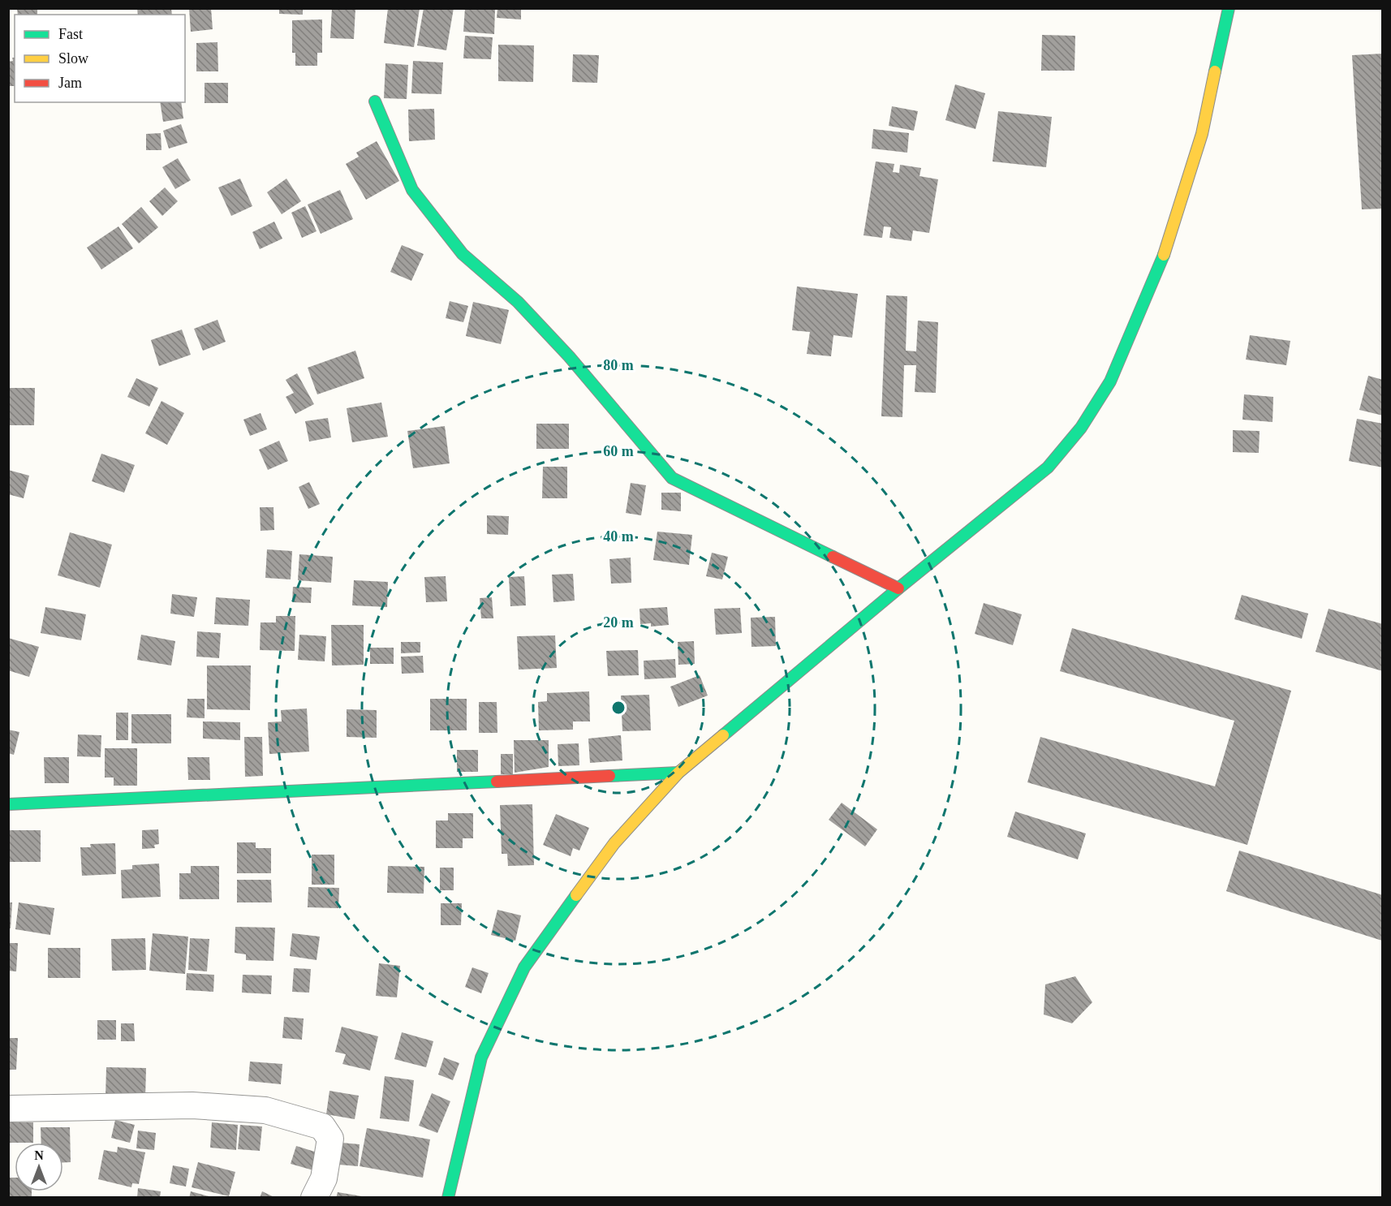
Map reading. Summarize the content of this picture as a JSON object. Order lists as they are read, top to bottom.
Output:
{
  "legend": ["Fast", "Slow", "Jam"],
  "north": "top",
  "rings": [
    "80 m",
    "60 m",
    "40 m",
    "20 m"
  ]
}
